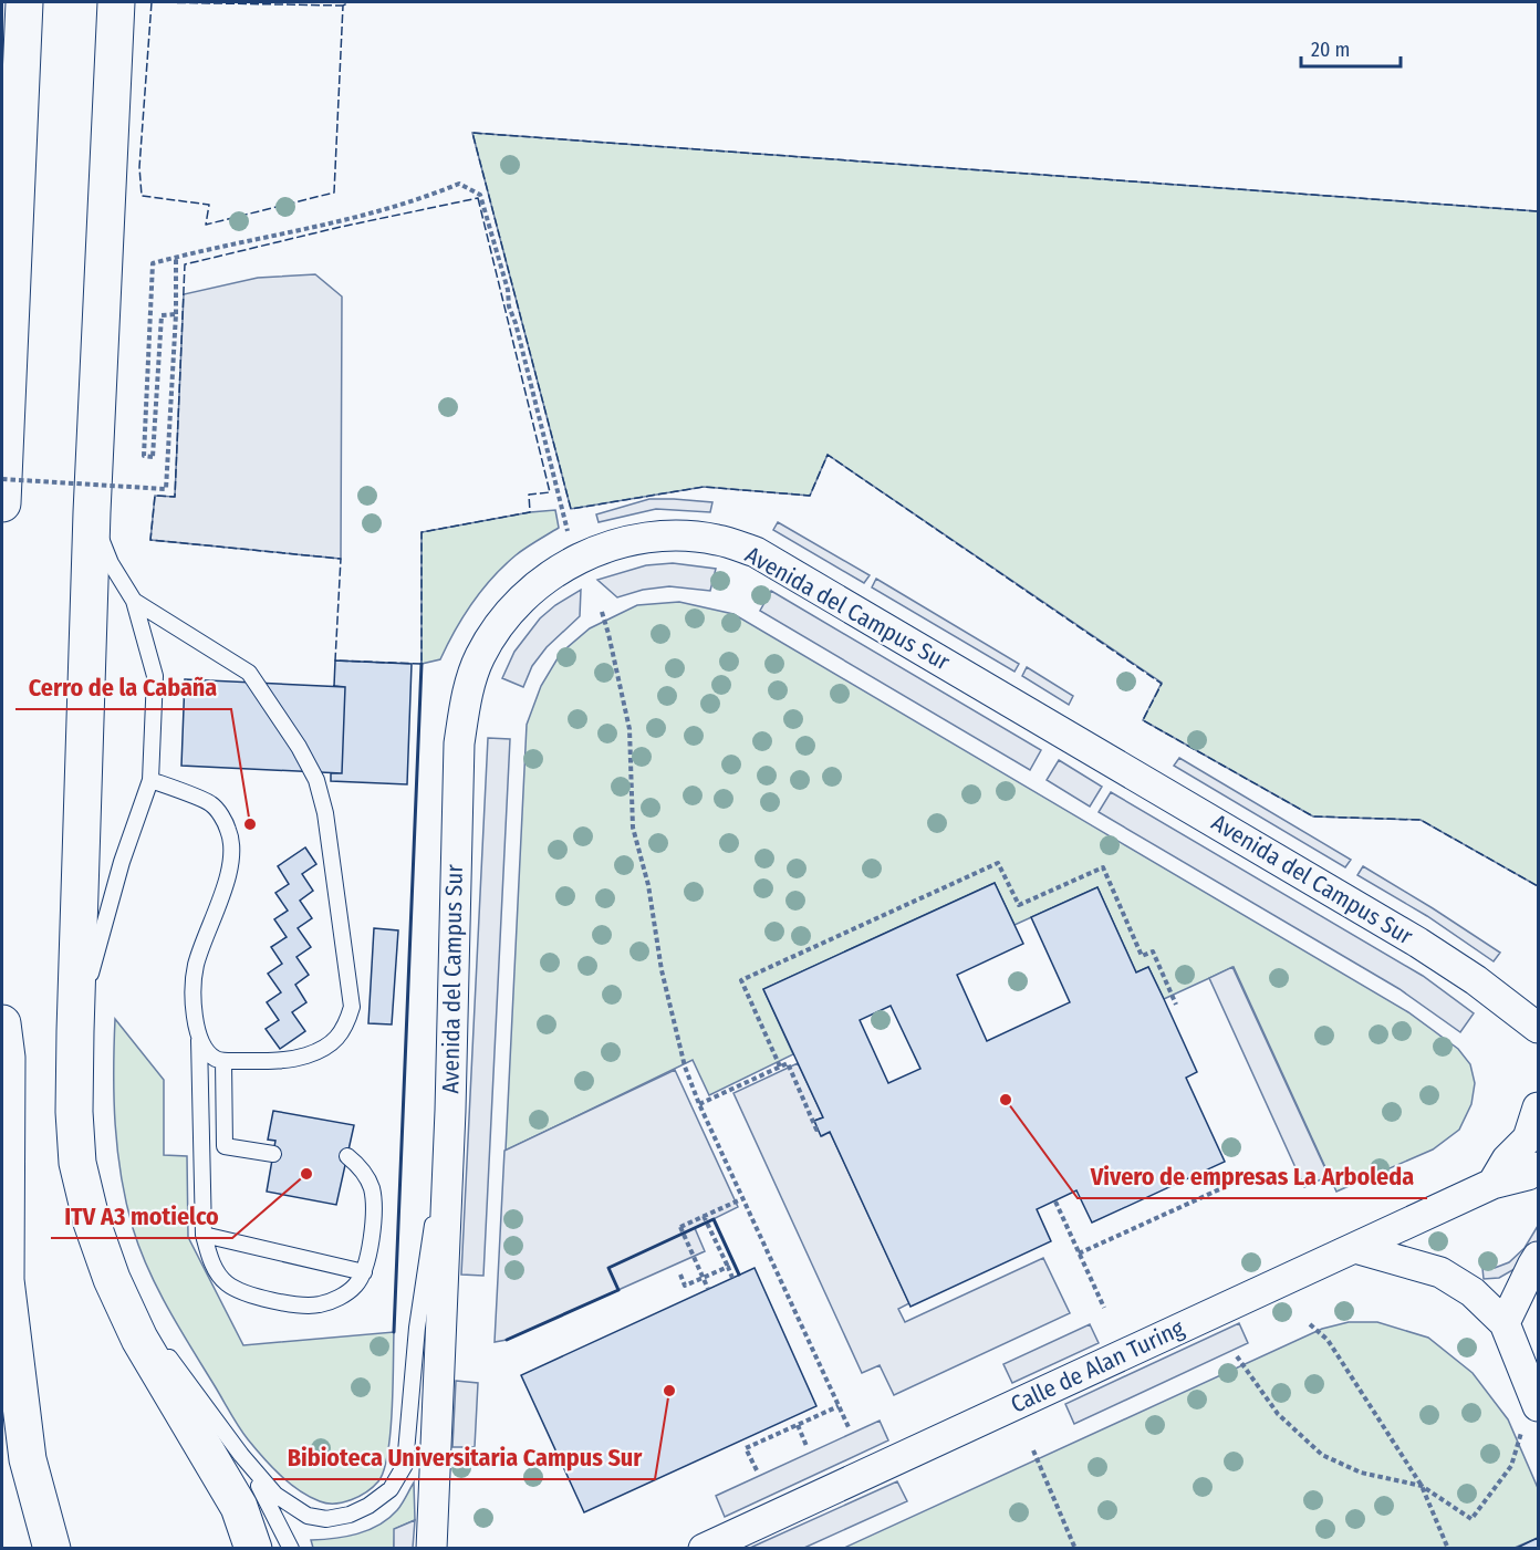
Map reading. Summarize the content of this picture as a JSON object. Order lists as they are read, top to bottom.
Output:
{
  "streets": {
    "street": ["Avenida del Campus Sur", "Calle de Alan Turing"]
  },
  "places": [
    "Cerro de la Cabaña",
    "Vivero de empresas La Arboleda",
    "ITV A3 motielco",
    "Bibioteca Universitaria Campus Sur"
  ],
  "scale_bar": "20 m"
}
